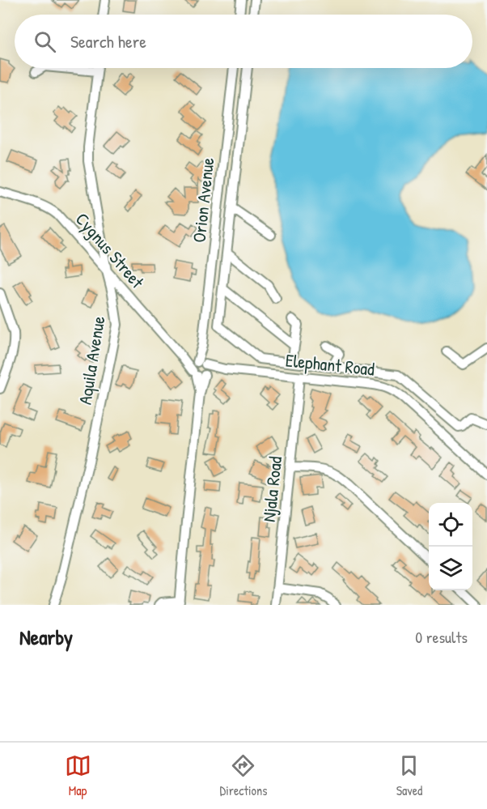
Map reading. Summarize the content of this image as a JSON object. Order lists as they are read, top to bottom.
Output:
{
  "streets": {
    "street": [
      "Orion Avenue",
      "Cygnus Street",
      "Aquila Avenue",
      "Elephant Road",
      "Njala Road"
    ]
  },
  "crossings": [
    ["Orion Avenue", "Cygnus Street"],
    ["Orion Avenue", "Elephant Road"],
    ["Cygnus Street", "Aquila Avenue"],
    ["Cygnus Street", "Elephant Road"],
    ["Elephant Road", "Njala Road"]
  ],
  "page": {
    "search": "Search here",
    "heading": ["Nearby", "0 results"],
    "nav": ["Map", "Directions", "Saved"]
  }
}
